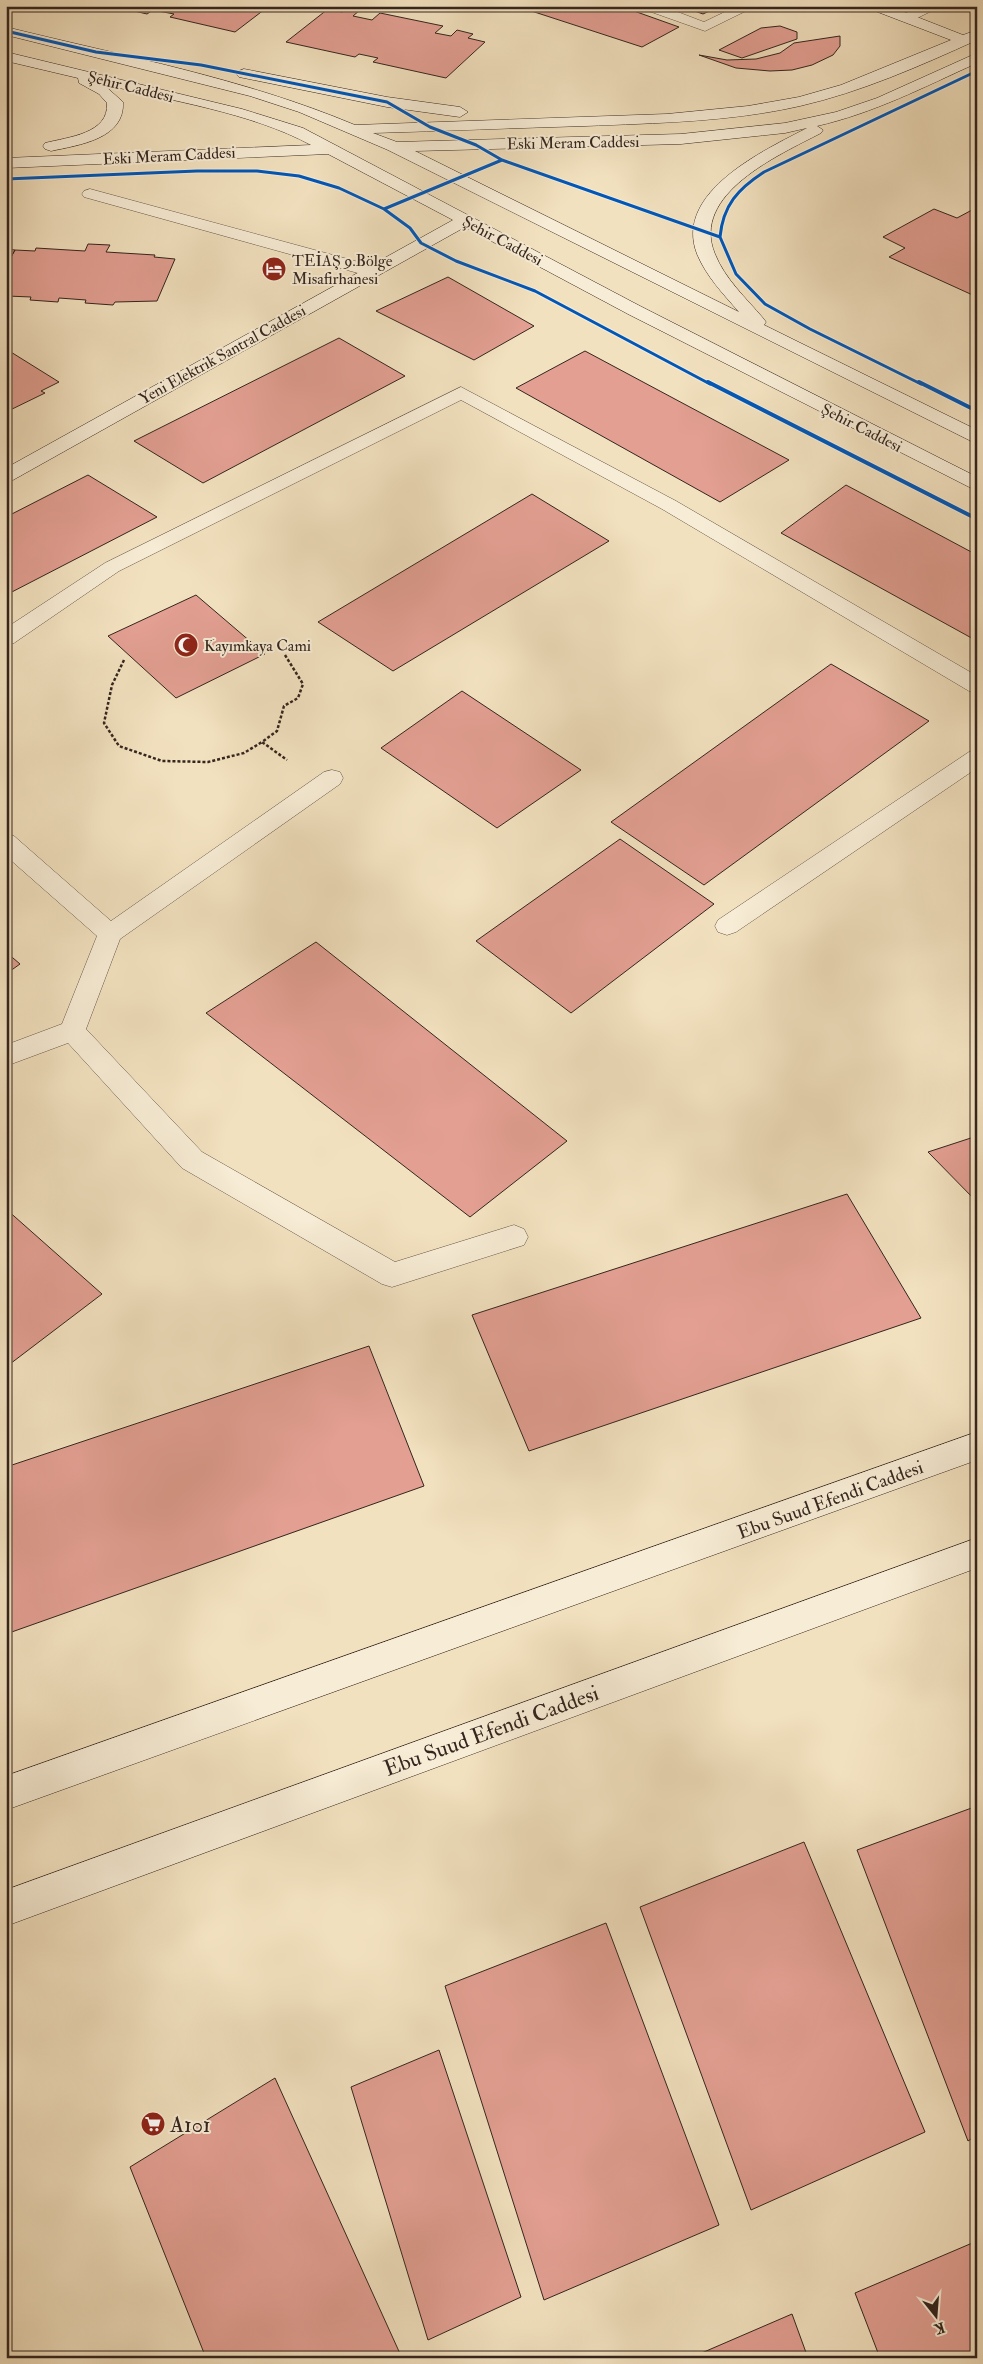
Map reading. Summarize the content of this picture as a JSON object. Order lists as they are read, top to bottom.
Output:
{
  "streets": {
    "street": [
      "Şehir Caddesi",
      "Eski Meram Caddesi",
      "Yeni Elektrik Santral Caddesi",
      "Ebu Suud Efendi Caddesi"
    ]
  },
  "crossings": [
    ["Şehir Caddesi", "Eski Meram Caddesi"],
    ["Şehir Caddesi", "Yeni Elektrik Santral Caddesi"]
  ],
  "places": {
    "hotel": ["TEİAŞ 9.Bölge Misafirhanesi"],
    "mosque": ["Kayımkaya Cami"],
    "supermarket": ["A101"]
  },
  "north": "bottom"
}
